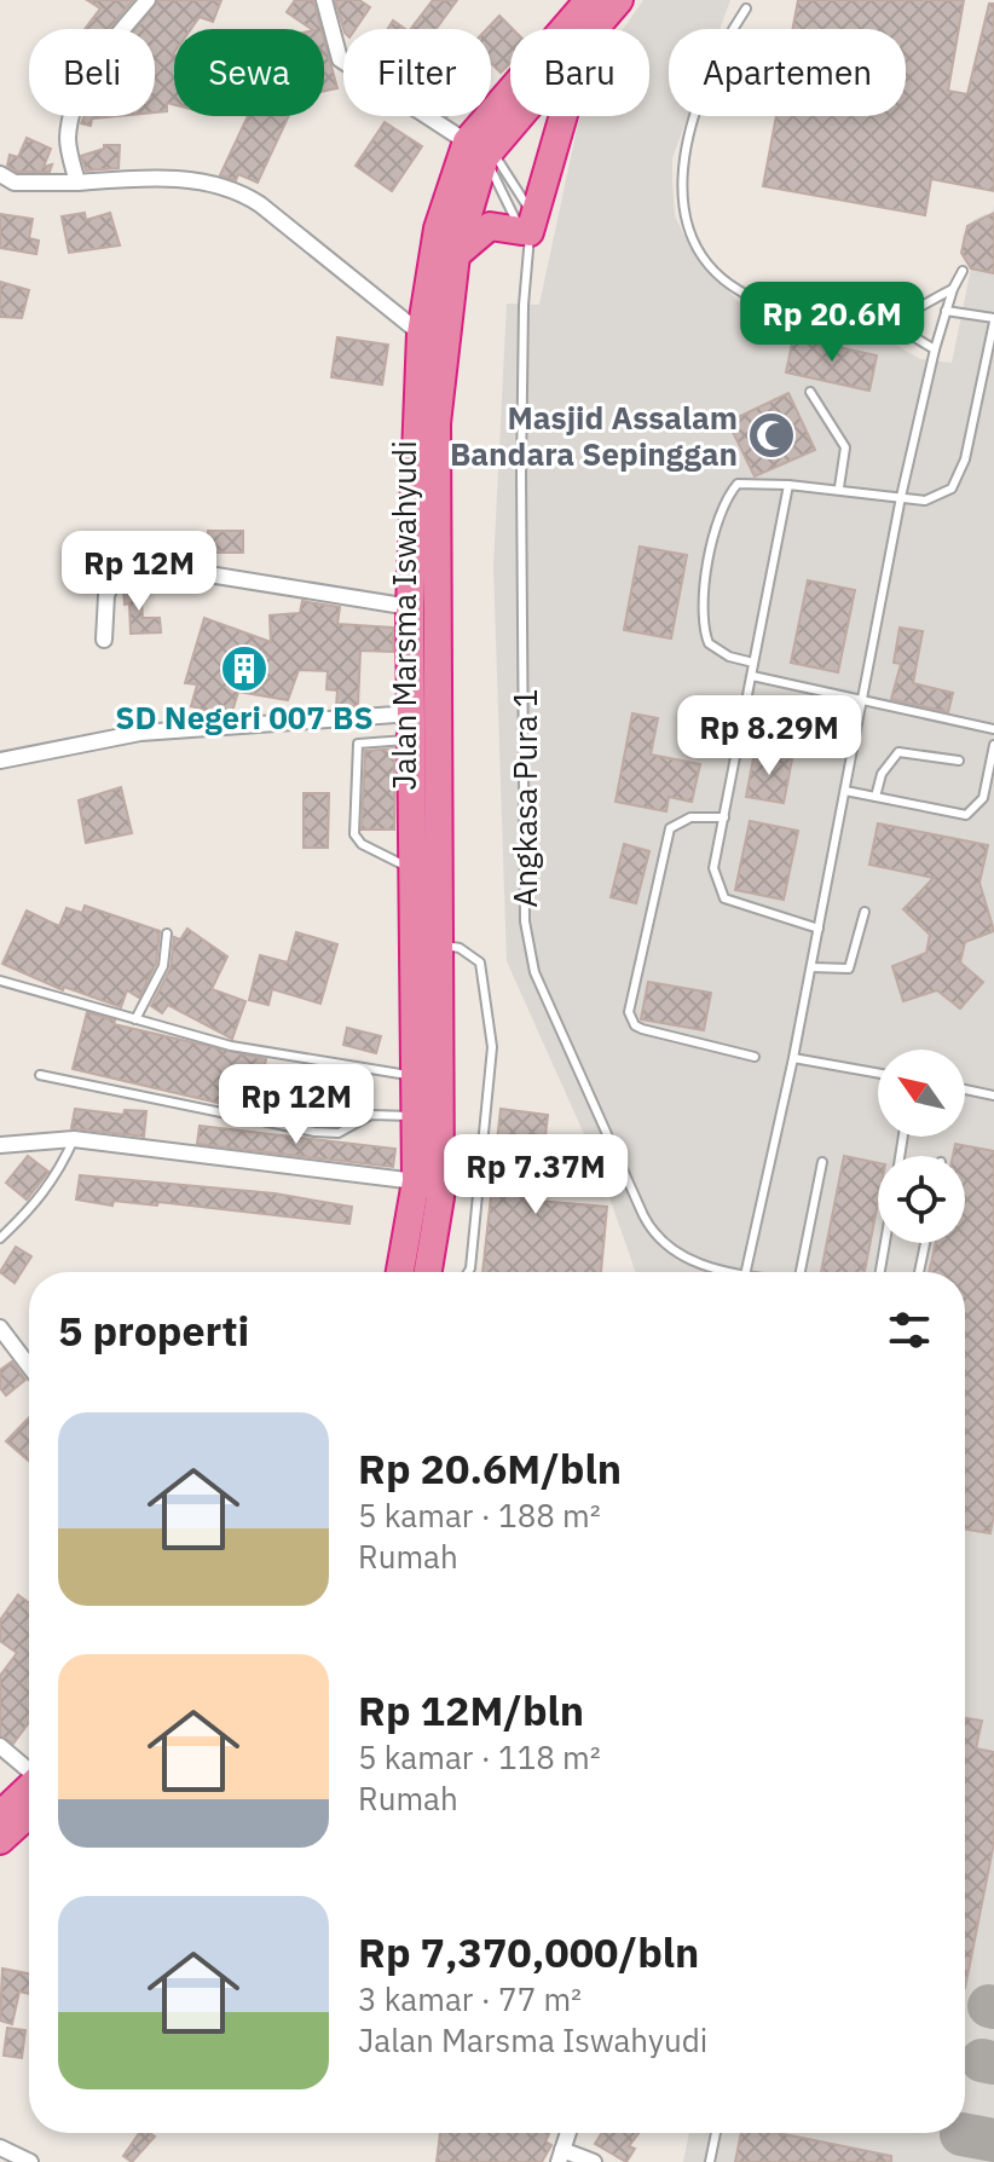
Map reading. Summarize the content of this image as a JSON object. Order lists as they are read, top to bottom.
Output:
{
  "streets": {
    "highway": ["Jalan Marsma Iswahyudi"],
    "lane": ["Angkasa Pura 1"]
  },
  "places": {
    "mosque": ["Masjid Assalam Bandara Sepinggan"],
    "building": ["SD Negeri 007 BS"]
  },
  "north": "top left",
  "page": {
    "chip": [
      "Beli",
      "Sewa",
      "Filter",
      "Baru",
      "Apartemen"
    ],
    "price": [
      "Rp 20.6M",
      "Rp 12M",
      "Rp 8.29M",
      "Rp 12M",
      "Rp 7.37M"
    ],
    "heading": "5 properti",
    "list": [
      {
        "name": "Rp 20.6M/bln",
        "note": "5 kamar · 188 m² · Rumah"
      },
      {
        "name": "Rp 12M/bln",
        "note": "5 kamar · 118 m² · Rumah"
      },
      {
        "name": "Rp 7,370,000/bln",
        "note": "3 kamar · 77 m² · Jalan Marsma Iswahyudi"
      }
    ]
  }
}
